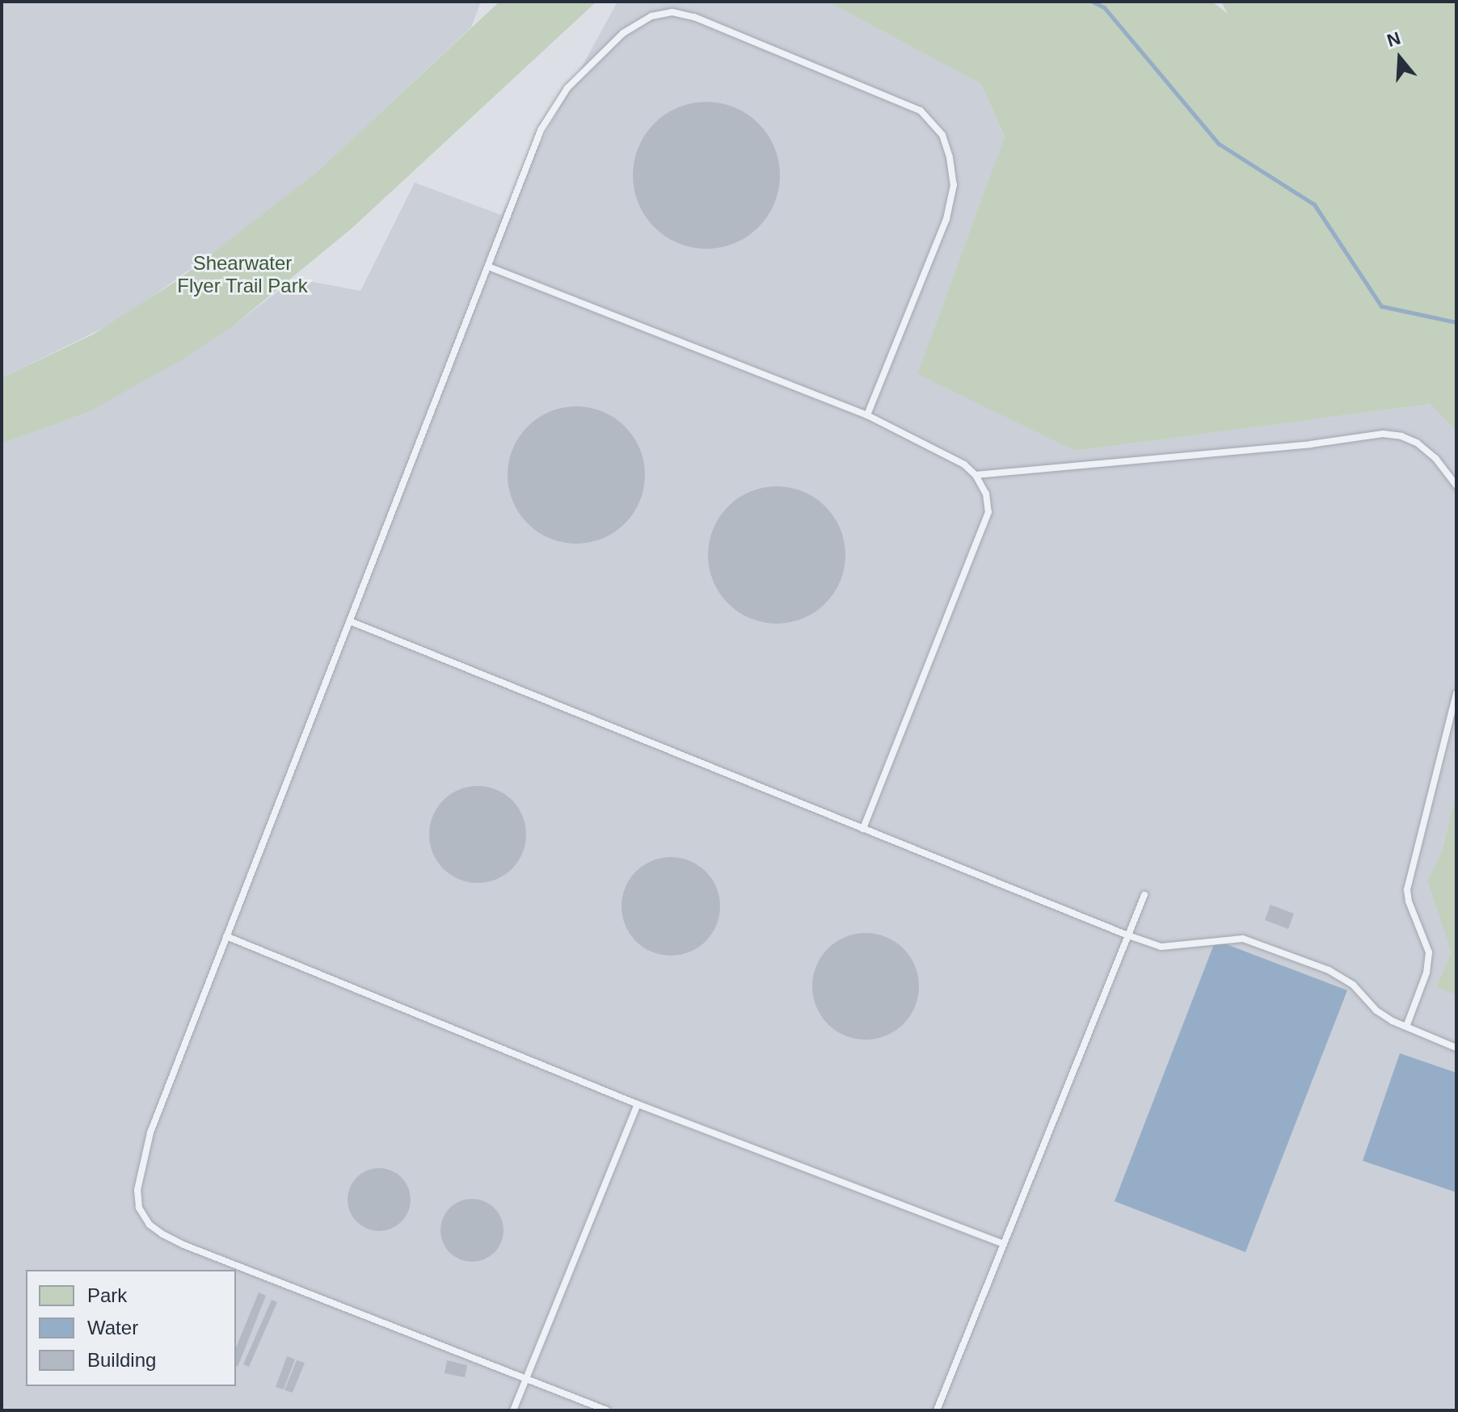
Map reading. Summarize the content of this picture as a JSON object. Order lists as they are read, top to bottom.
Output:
{
  "parks": ["Shearwater Flyer Trail Park"],
  "legend": ["Park", "Water", "Building"],
  "north": "top"
}
